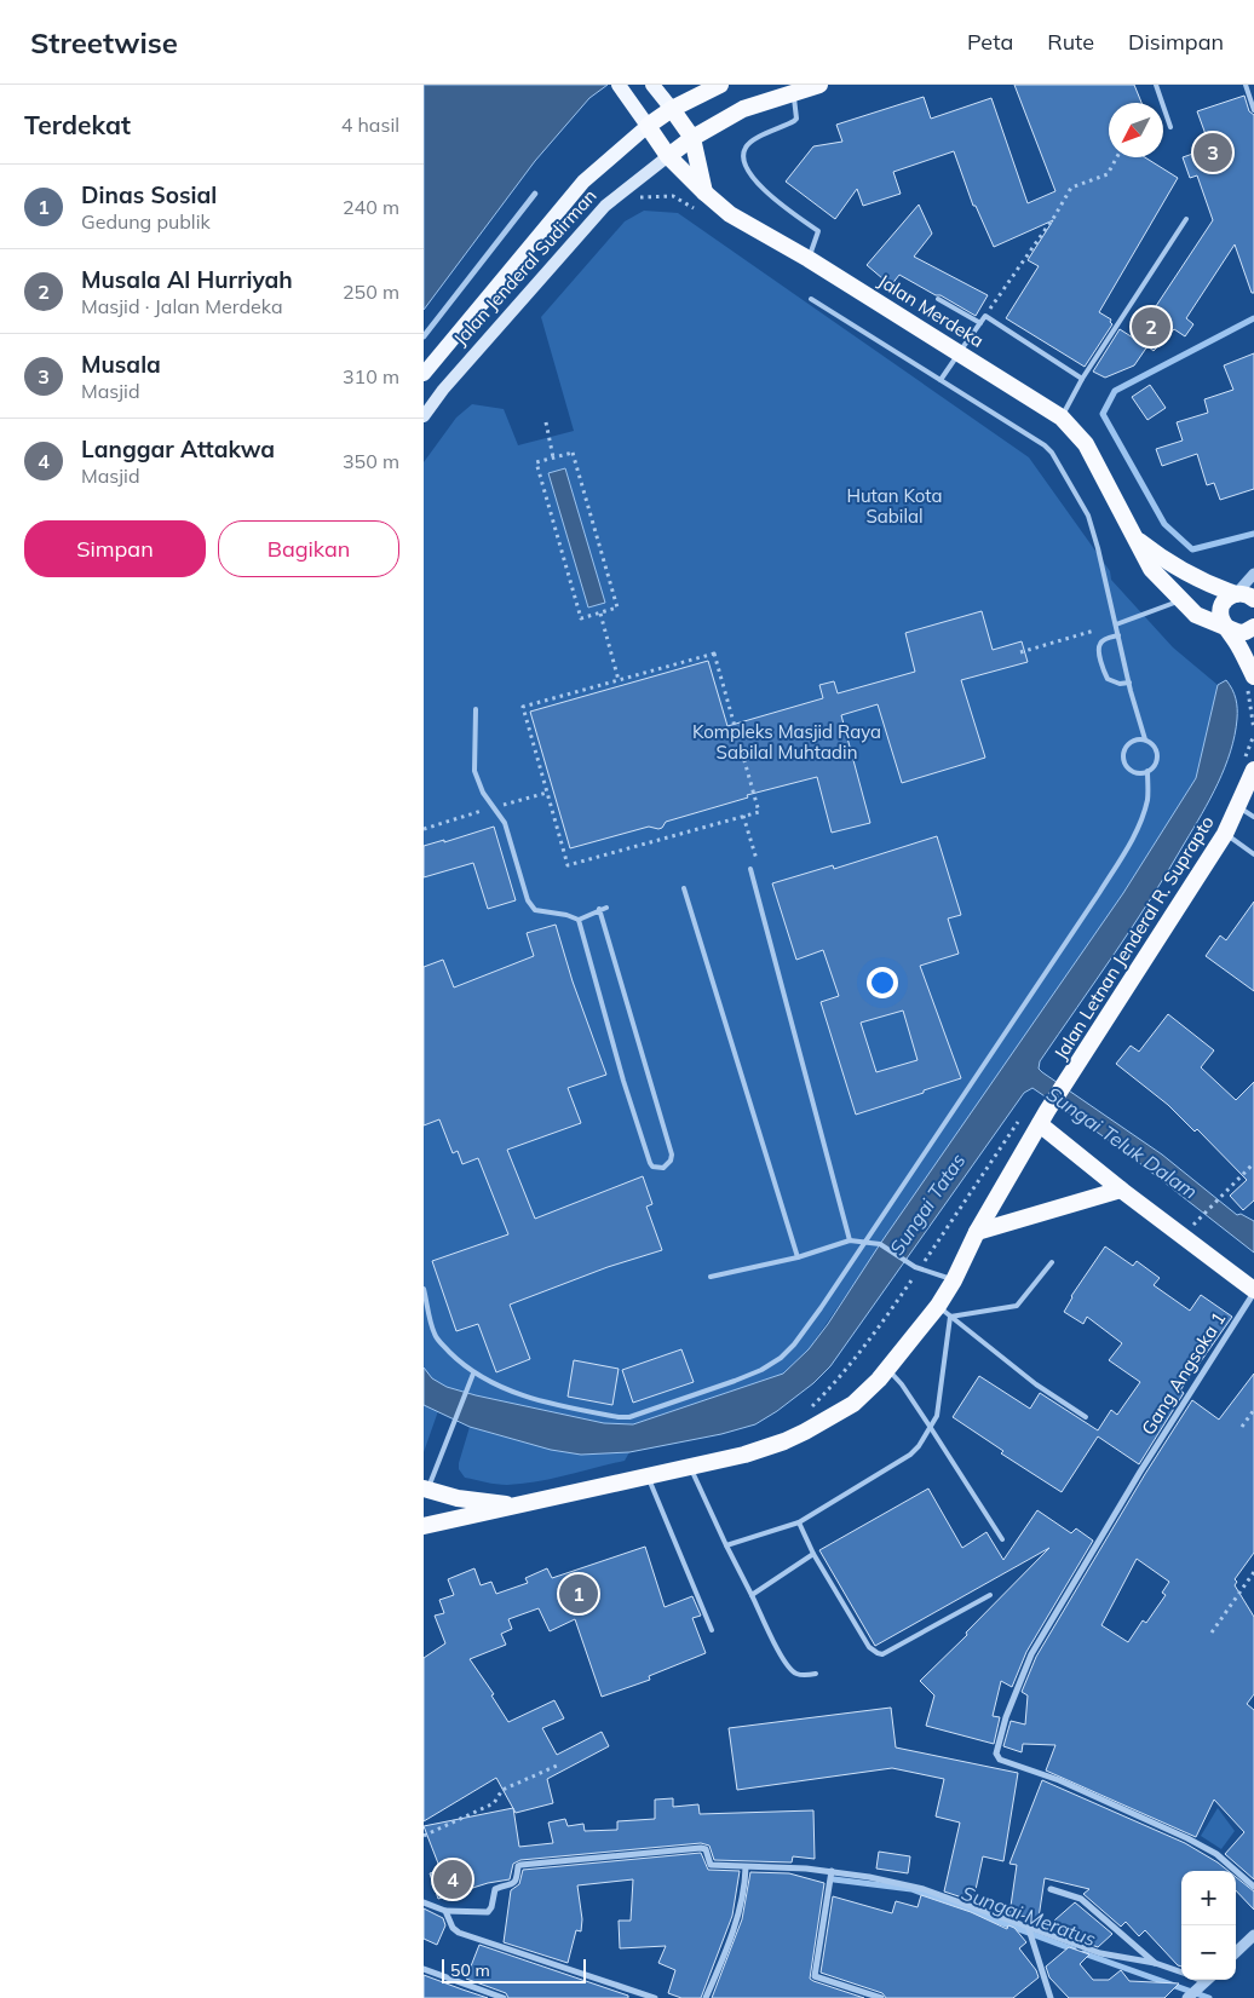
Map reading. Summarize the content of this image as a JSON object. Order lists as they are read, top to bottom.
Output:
{
  "streets": {
    "highway": ["Jalan Merdeka", "Jalan Letnan Jenderal R. Suprapto"],
    "main road": ["Jalan Jenderal Sudirman"],
    "street": ["Gang Angsoka 1"]
  },
  "crossings": [
    ["Jalan Jenderal Sudirman", "Jalan Merdeka"]
  ],
  "water": ["Sungai Teluk Dalam", "Sungai Tatas", "Sungai Meratus"],
  "parks": ["Hutan Kota Sabilal", "Kompleks Masjid Raya Sabilal Muhtadin"],
  "scale_bar": "50 m",
  "north": "bottom left",
  "page": {
    "header": "Streetwise",
    "nav": ["Peta", "Rute", "Disimpan"],
    "heading": ["Terdekat", "4 hasil"],
    "pins": [
      "3",
      "2",
      "1",
      "4"
    ],
    "list": [
      {
        "mark": "1",
        "name": "Dinas Sosial",
        "note": "Gedung publik",
        "value": "240 m"
      },
      {
        "mark": "2",
        "name": "Musala Al Hurriyah",
        "note": "Masjid · Jalan Merdeka",
        "value": "250 m"
      },
      {
        "mark": "3",
        "name": "Musala",
        "note": "Masjid",
        "value": "310 m"
      },
      {
        "mark": "4",
        "name": "Langgar Attakwa",
        "note": "Masjid",
        "value": "350 m"
      }
    ],
    "buttons": ["Simpan", "Bagikan"],
    "map_buttons": ["+", "−"],
    "scale": "50 m"
  }
}
